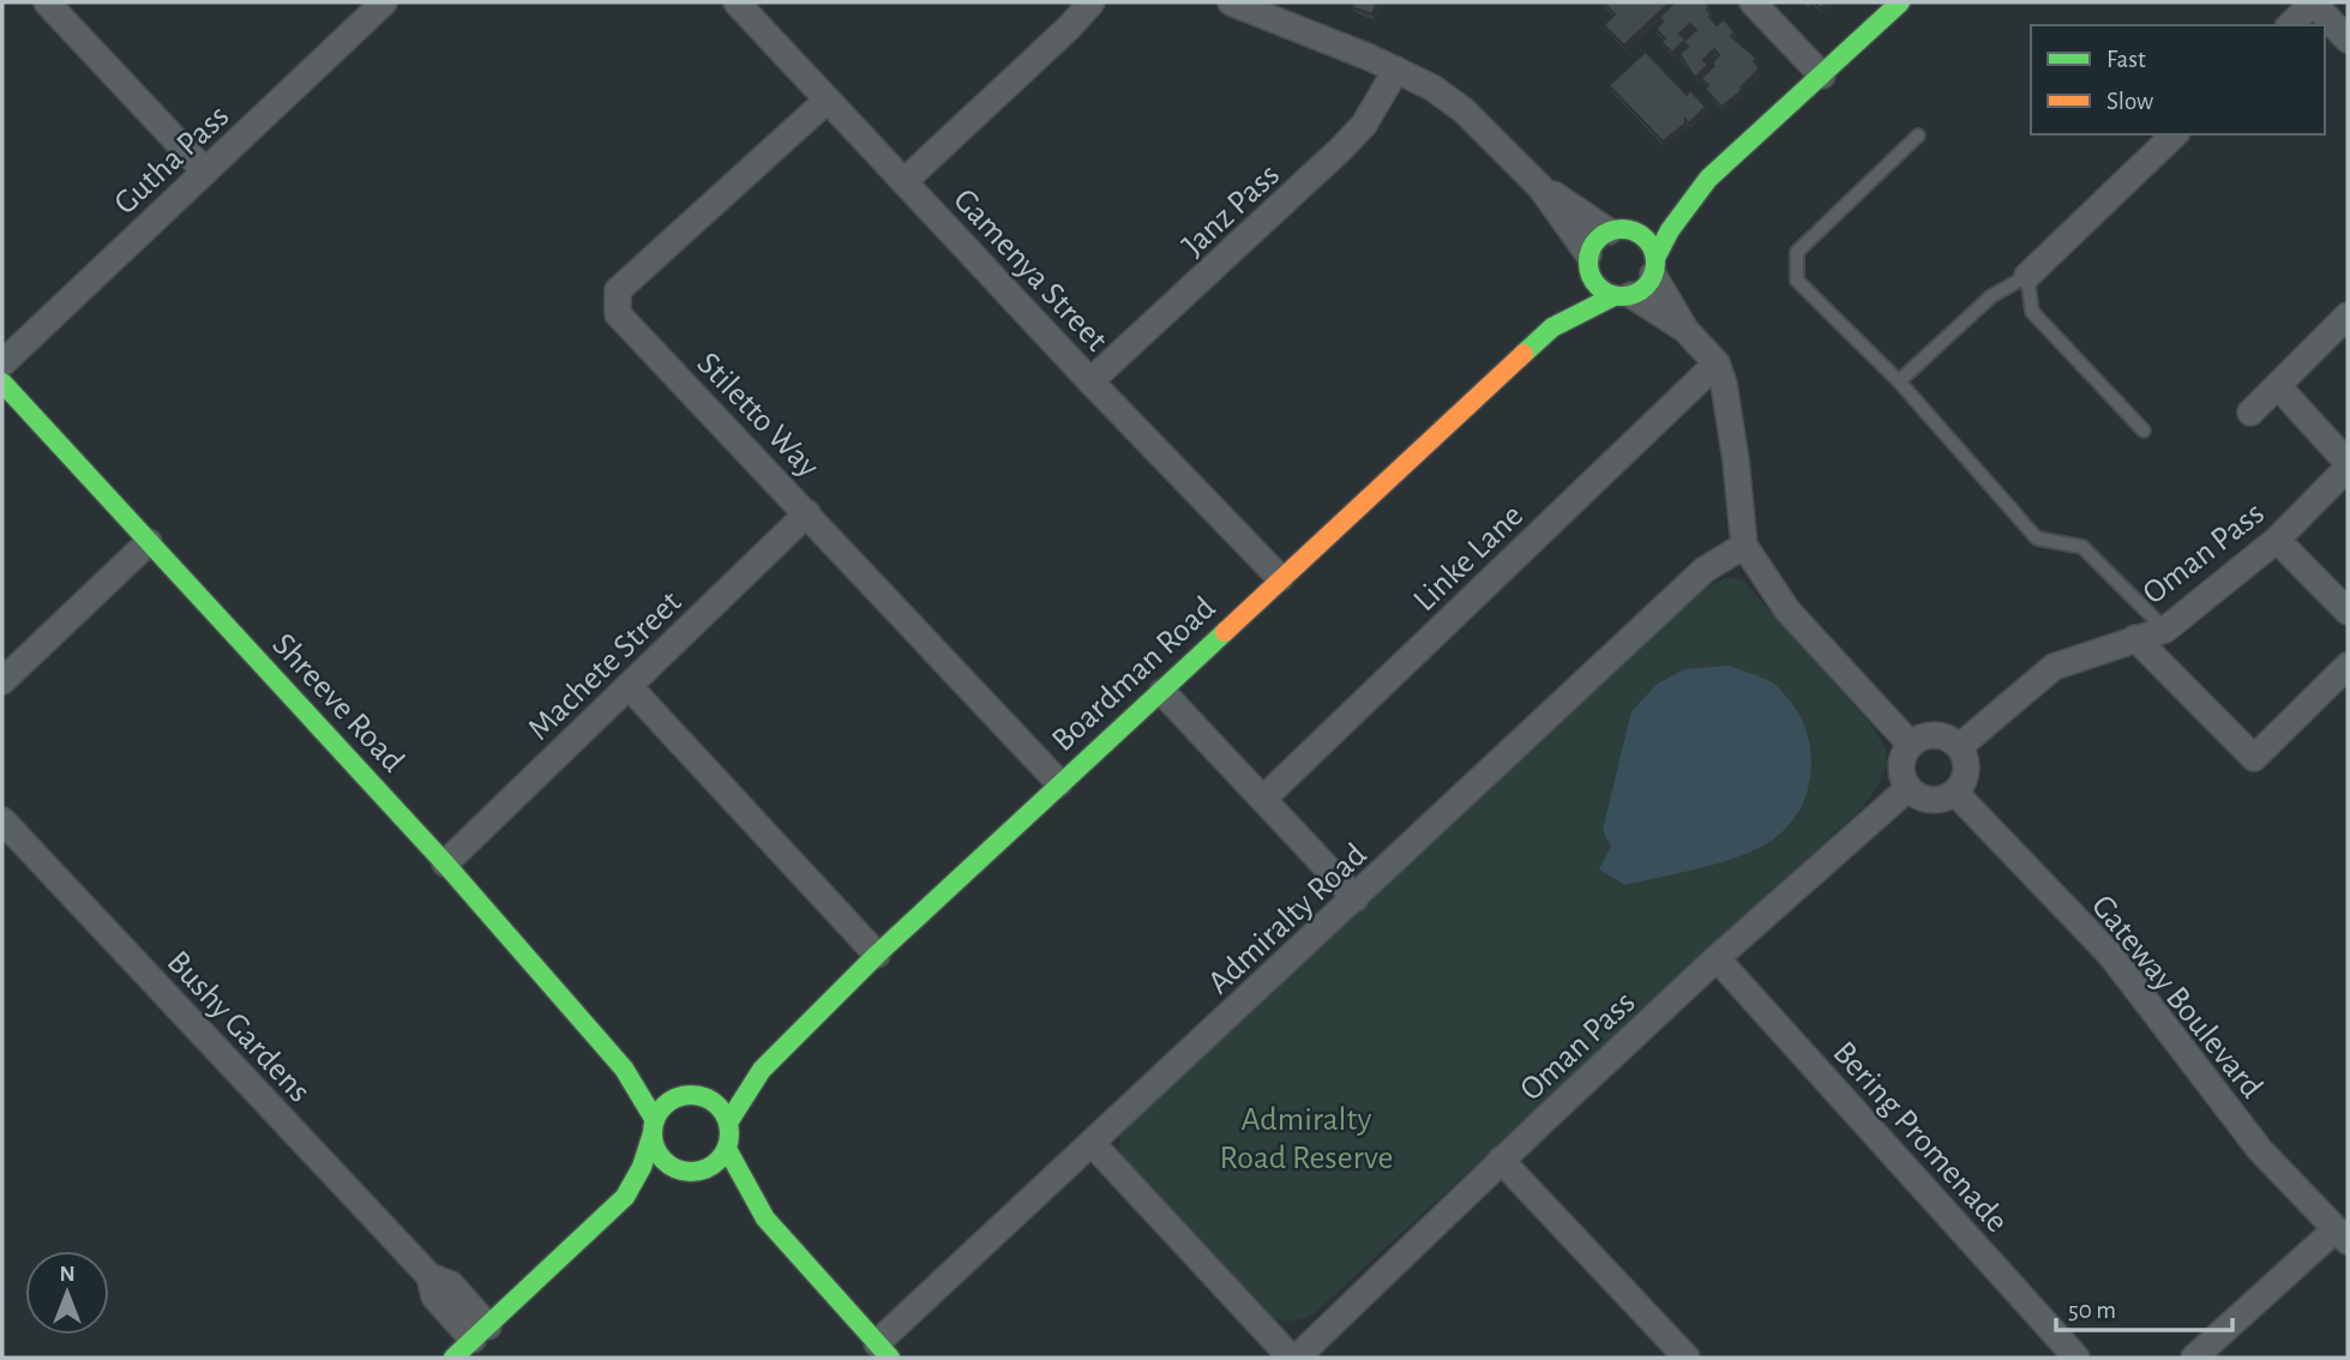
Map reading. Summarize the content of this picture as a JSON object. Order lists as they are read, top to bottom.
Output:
{
  "streets": {
    "street": [
      "Gutha Pass",
      "Janz Pass",
      "Gamenya Street",
      "Stiletto Way",
      "Oman Pass",
      "Linke Lane",
      "Machete Street",
      "Boardman Road",
      "Shreeve Road",
      "Admiralty Road",
      "Gateway Boulevard",
      "Bushy Gardens",
      "Bering Promenade"
    ]
  },
  "crossings": [
    ["Janz Pass", "Gamenya Street"],
    ["Gamenya Street", "Stiletto Way"],
    ["Gamenya Street", "Boardman Road"],
    ["Stiletto Way", "Machete Street"],
    ["Stiletto Way", "Boardman Road"],
    ["Oman Pass", "Gateway Boulevard"],
    ["Oman Pass", "Bering Promenade"],
    ["Machete Street", "Shreeve Road"],
    ["Boardman Road", "Shreeve Road"]
  ],
  "parks": ["Admiralty Road Reserve"],
  "legend": ["Fast", "Slow"],
  "scale_bar": "50 m",
  "north": "top"
}
